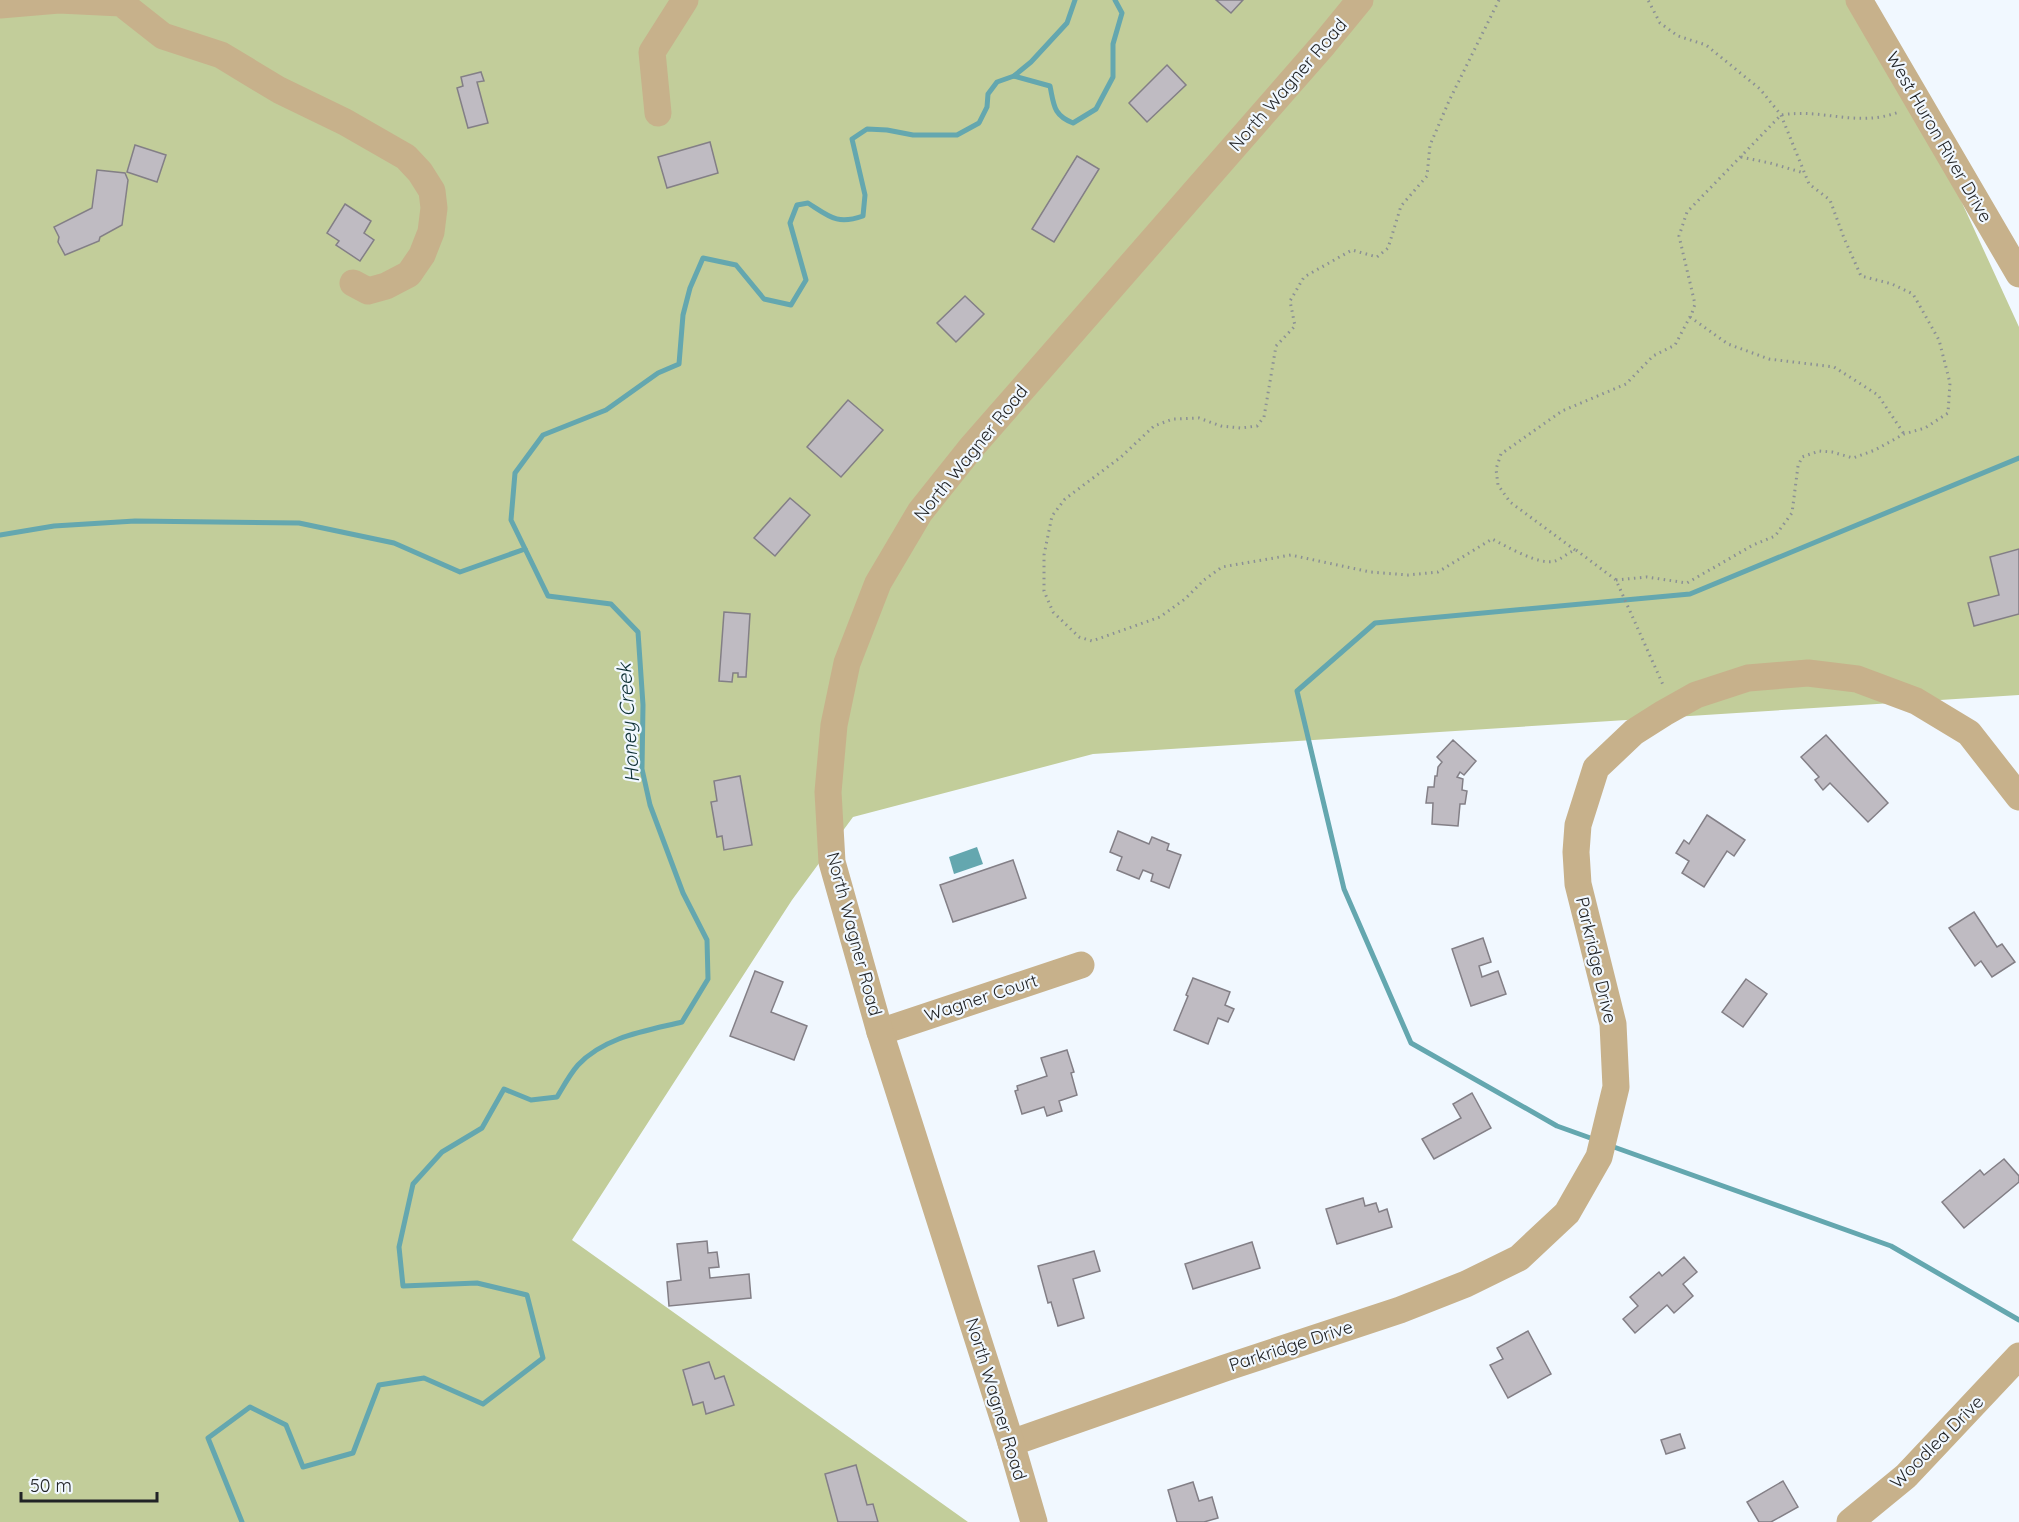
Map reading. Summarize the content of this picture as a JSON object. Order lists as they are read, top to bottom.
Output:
{
  "streets": {
    "street": [
      "North Wagner Road",
      "West Huron River Drive",
      "Parkridge Drive",
      "Wagner Court",
      "Woodlea Drive"
    ]
  },
  "crossings": [
    ["North Wagner Road", "Parkridge Drive"],
    ["North Wagner Road", "Wagner Court"]
  ],
  "water": ["Honey Creek"],
  "scale_bar": "50 m"
}
